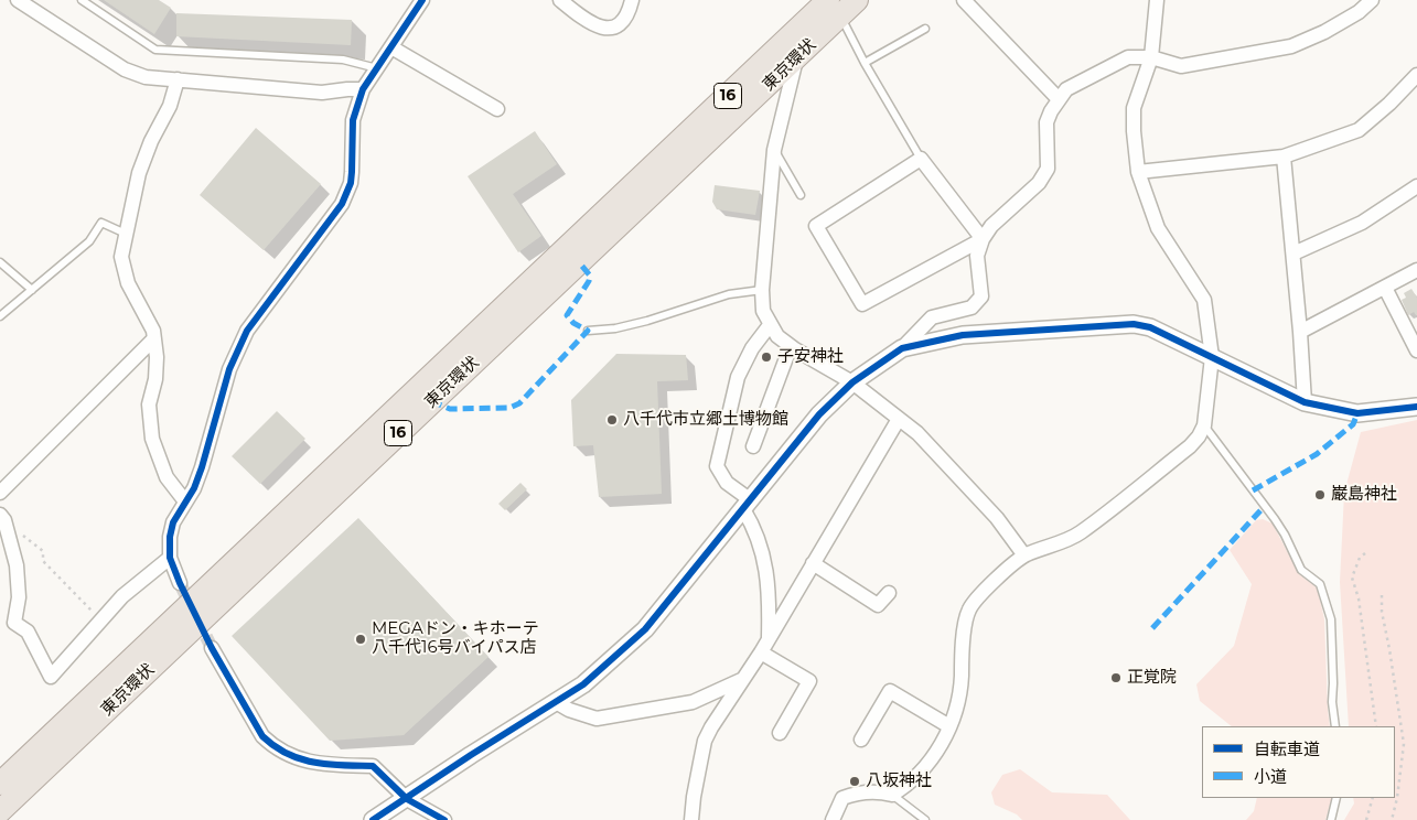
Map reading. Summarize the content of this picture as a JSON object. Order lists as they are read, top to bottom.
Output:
{
  "streets": {
    "highway": ["東京環状", "16"]
  },
  "places": [
    "子安神社",
    "八千代市立郷土博物館",
    "巌島神社",
    "MEGAドン・キホーテ 八千代16号バイパス店",
    "正覚院",
    "八坂神社"
  ],
  "legend": ["自転車道", "小道"]
}
